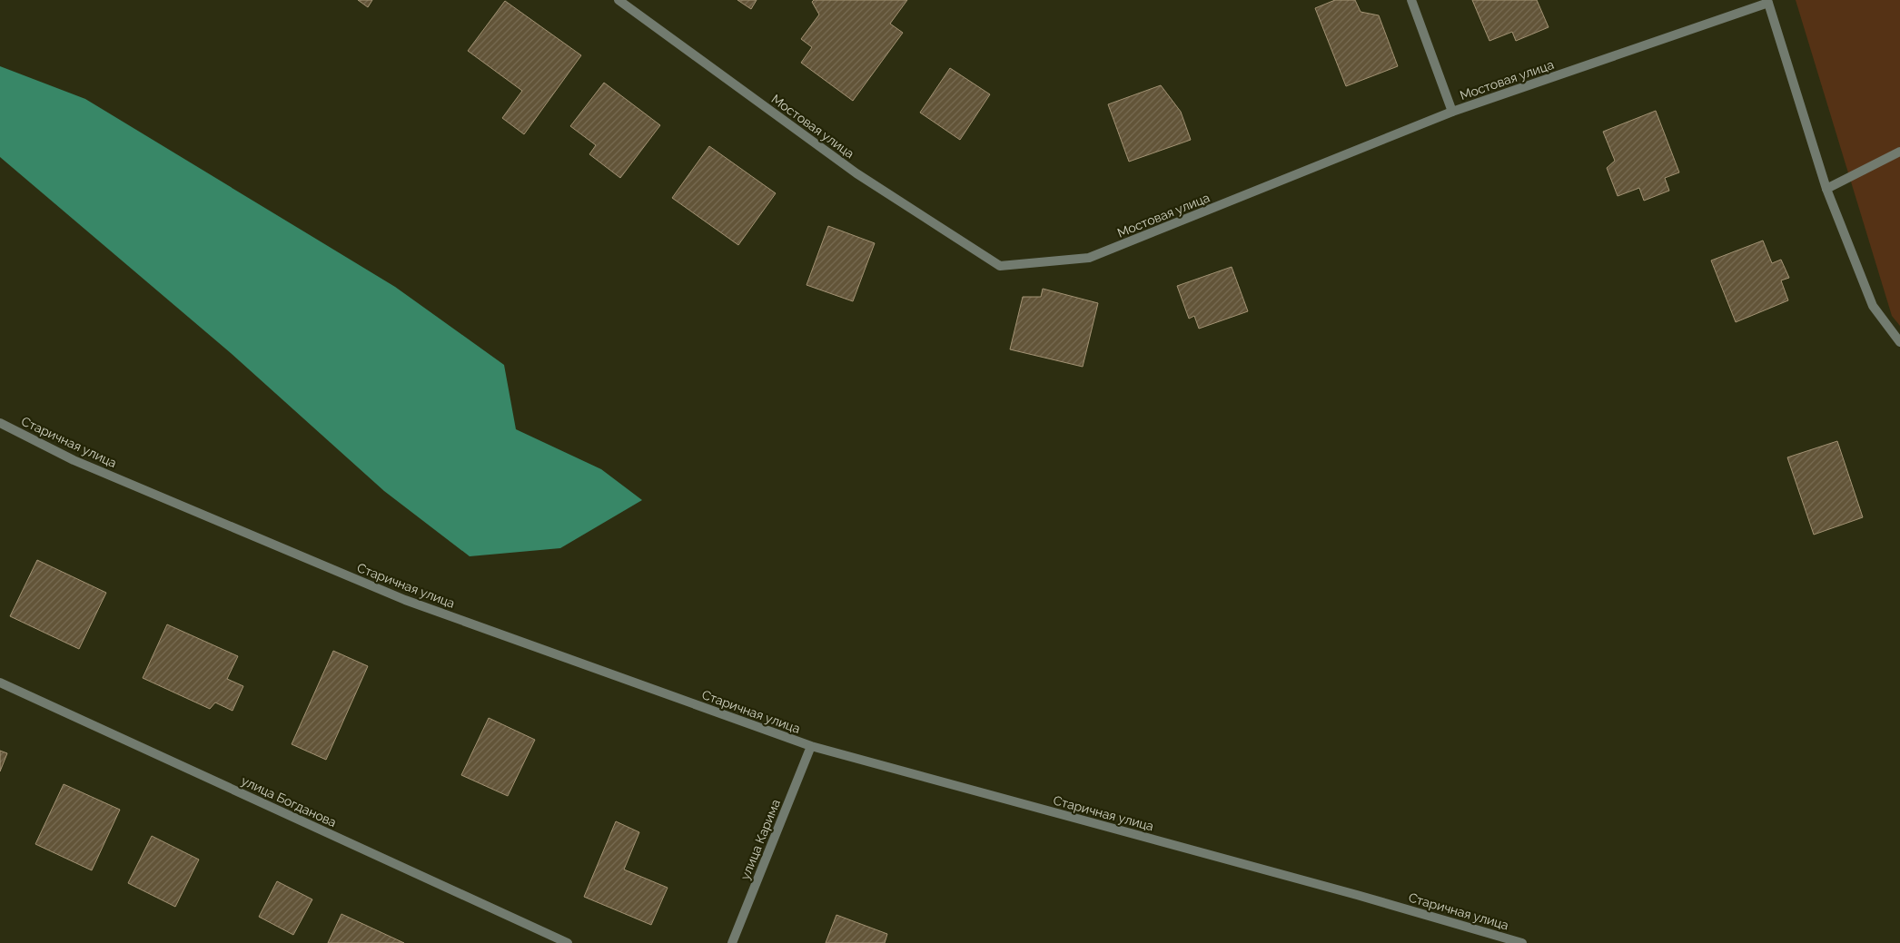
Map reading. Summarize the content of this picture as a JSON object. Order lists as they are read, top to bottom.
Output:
{
  "streets": {
    "street": [
      "Мостовая улица",
      "Старичная улица",
      "улица Богданова",
      "улица Карима"
    ]
  },
  "crossings": [
    ["Старичная улица", "улица Карима"]
  ]
}
